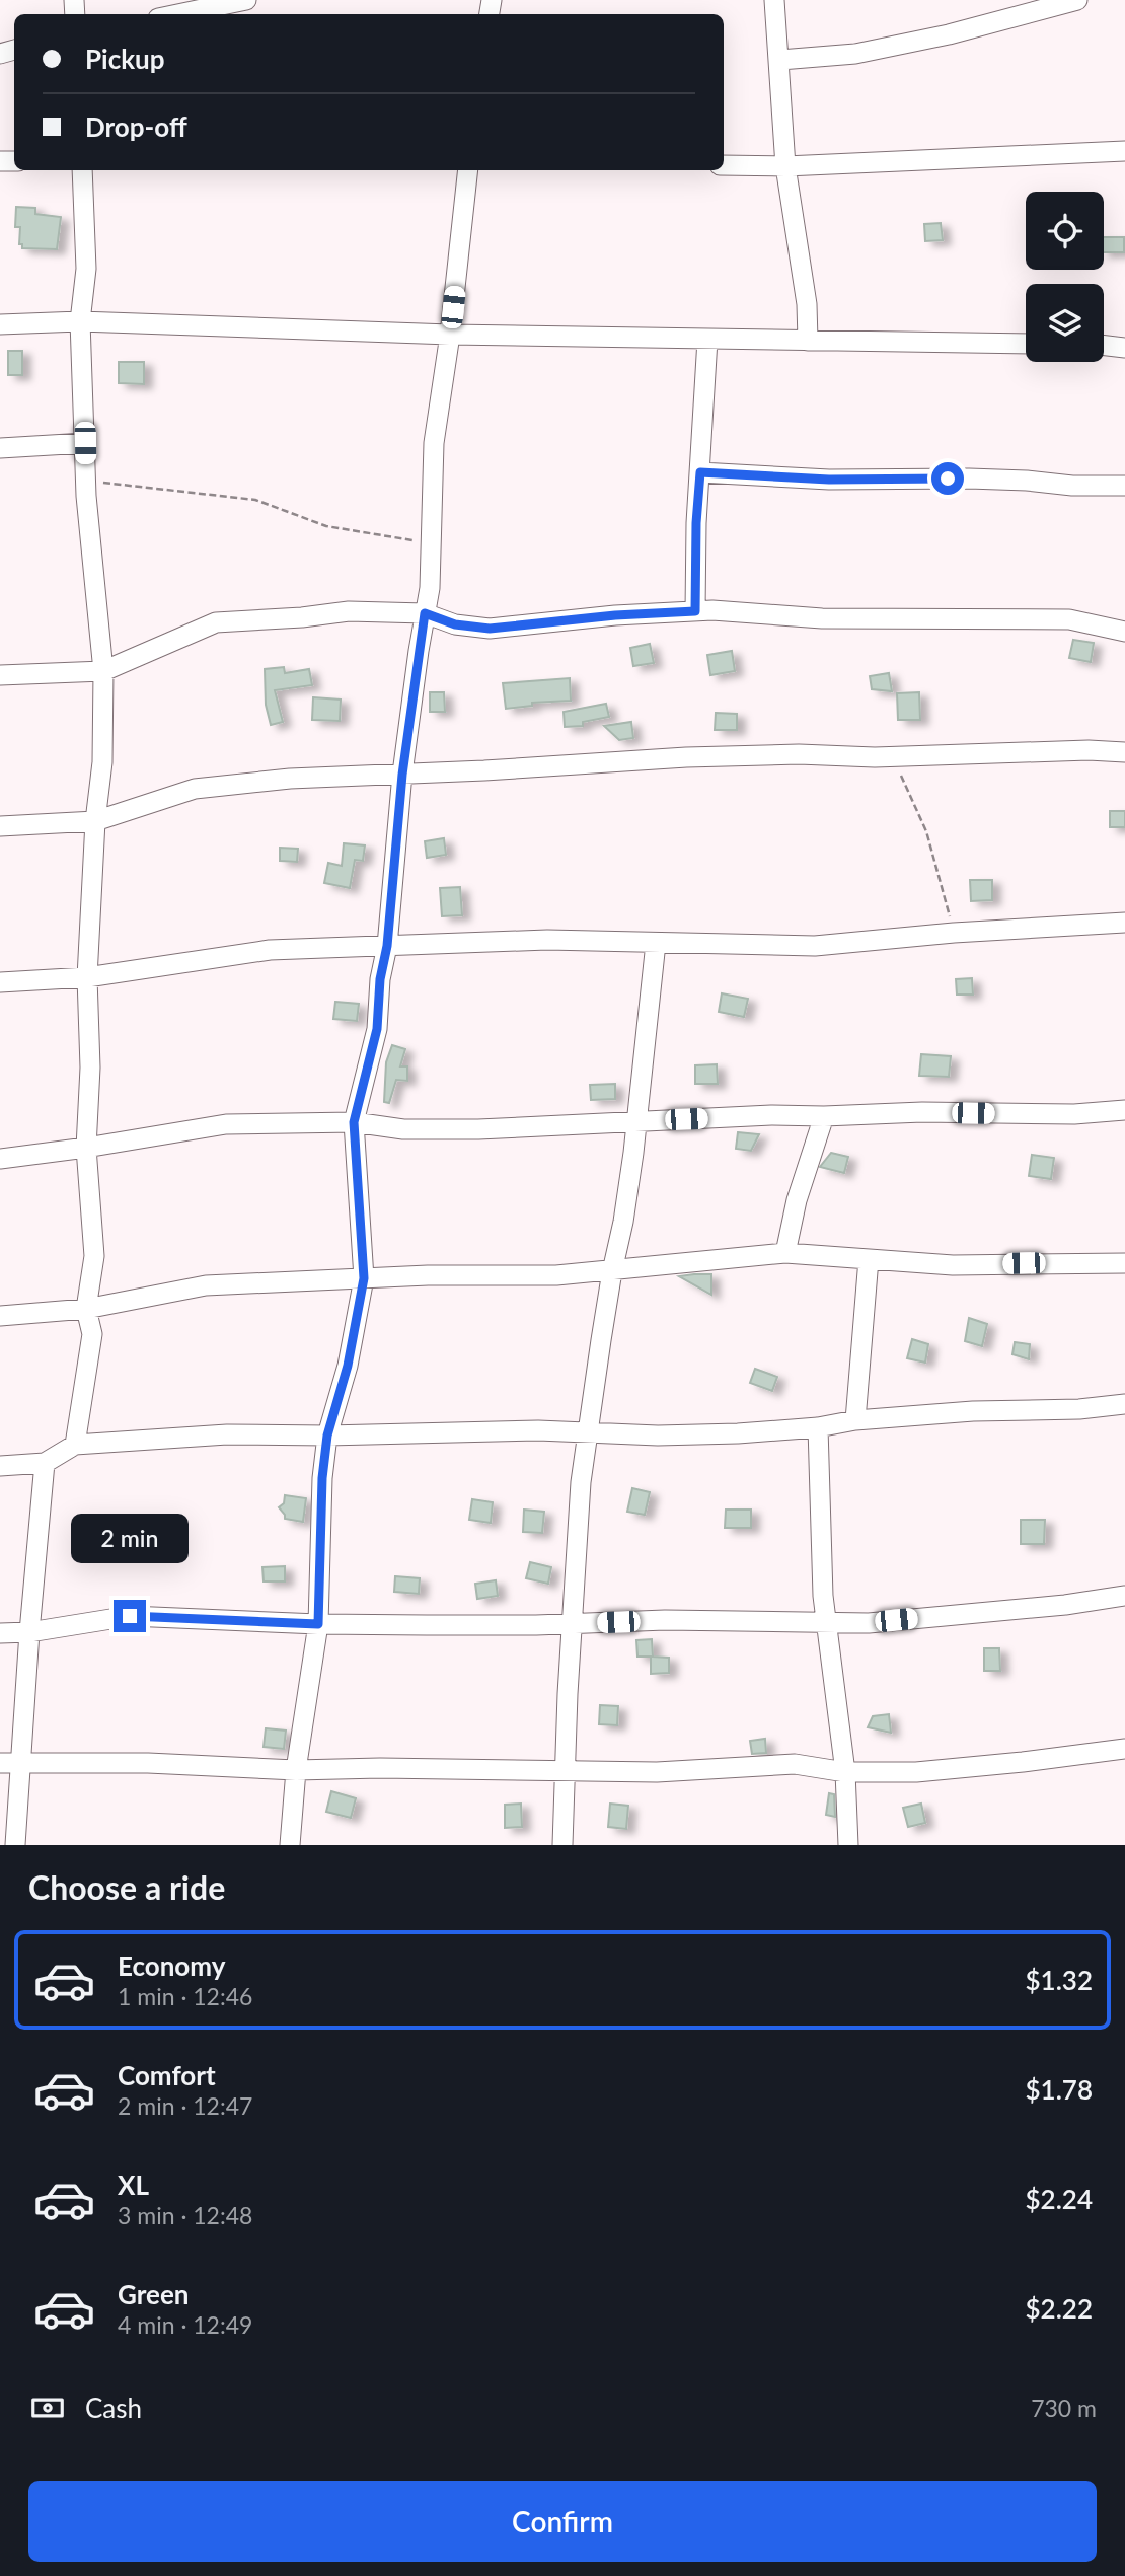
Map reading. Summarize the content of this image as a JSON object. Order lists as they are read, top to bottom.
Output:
{
  "page": {
    "banner": ["Pickup", "Drop-off"],
    "bubble": "2 min",
    "heading": "Choose a ride",
    "list": [
      {
        "name": "Economy",
        "note": "1 min · 12:46",
        "value": "$1.32"
      },
      {
        "name": "Comfort",
        "note": "2 min · 12:47",
        "value": "$1.78"
      },
      {
        "name": "XL",
        "note": "3 min · 12:48",
        "value": "$2.24"
      },
      {
        "name": "Green",
        "note": "4 min · 12:49",
        "value": "$2.22"
      }
    ],
    "pay": ["Cash", "730 m"],
    "buttons": "Confirm"
  }
}
